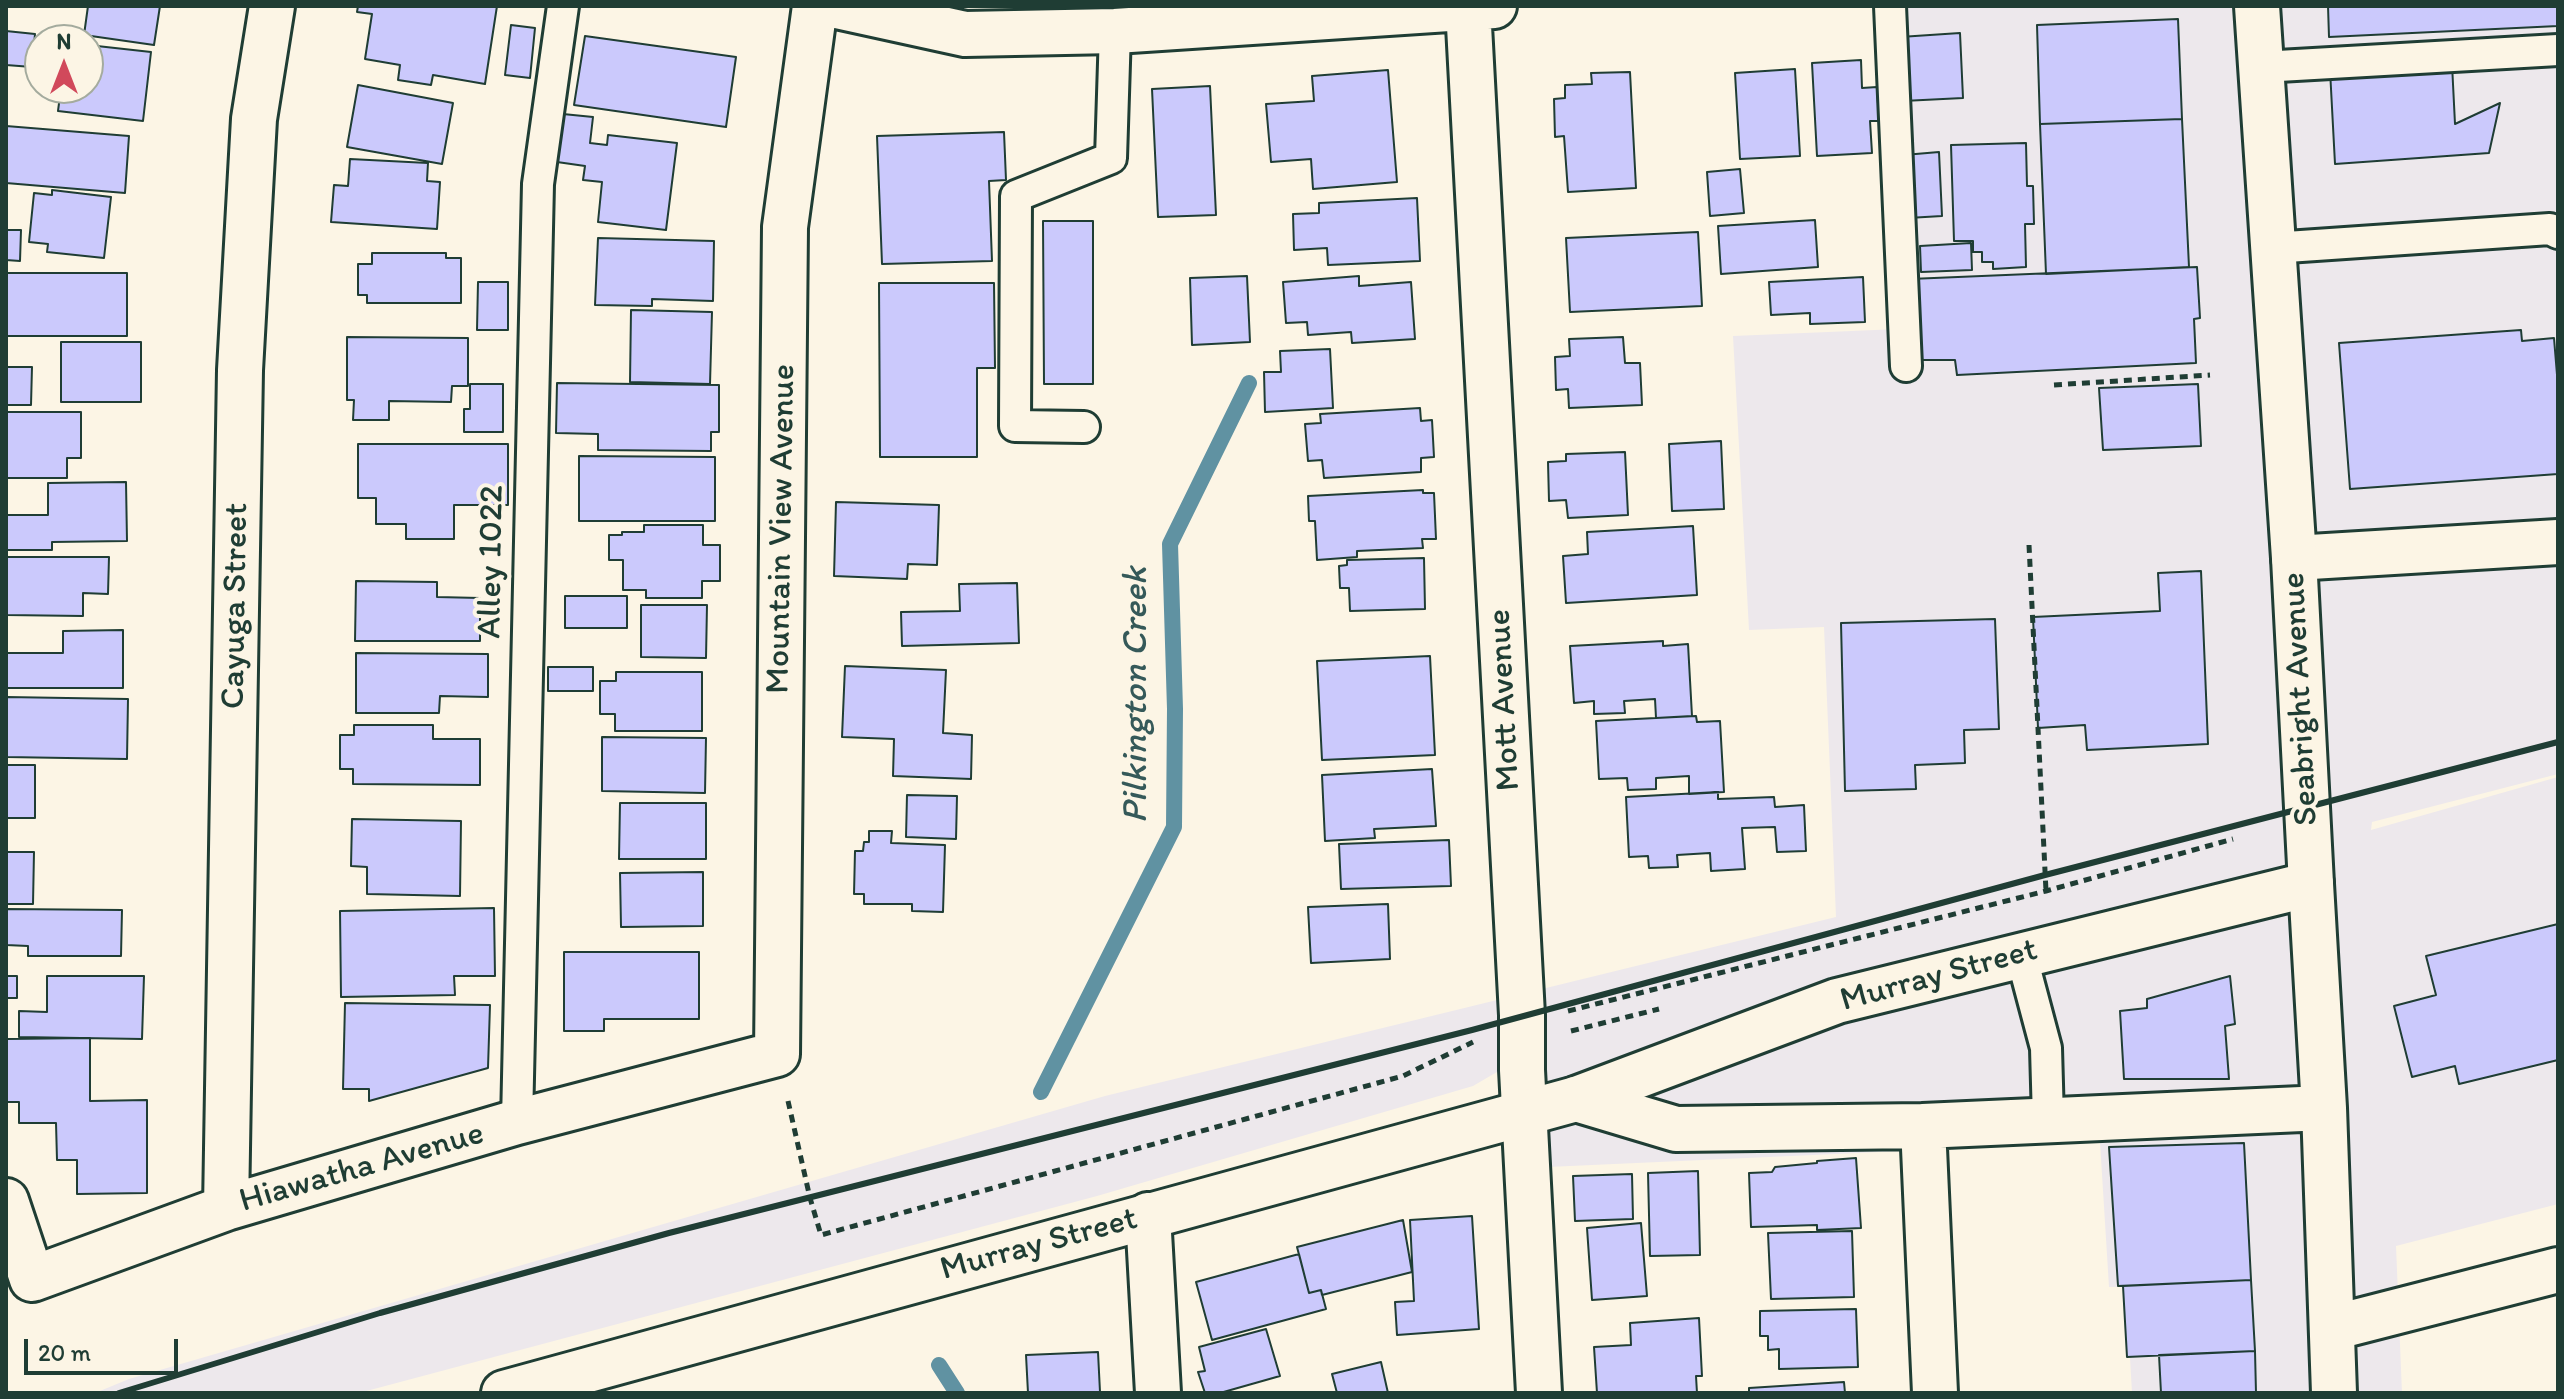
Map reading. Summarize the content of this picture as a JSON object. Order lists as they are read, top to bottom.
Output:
{
  "streets": {
    "street": [
      "Mountain View Avenue",
      "Cayuga Street",
      "Seabright Avenue",
      "Mott Avenue",
      "Murray Street",
      "Hiawatha Avenue"
    ],
    "lane": ["Alley 1022"]
  },
  "crossings": [
    ["Mountain View Avenue", "Hiawatha Avenue"],
    ["Alley 1022", "Hiawatha Avenue"],
    ["Cayuga Street", "Hiawatha Avenue"],
    ["Seabright Avenue", "Murray Street"],
    ["Mott Avenue", "Murray Street"]
  ],
  "water": ["Pilkington Creek"],
  "scale_bar": "20 m",
  "north": "top"
}
